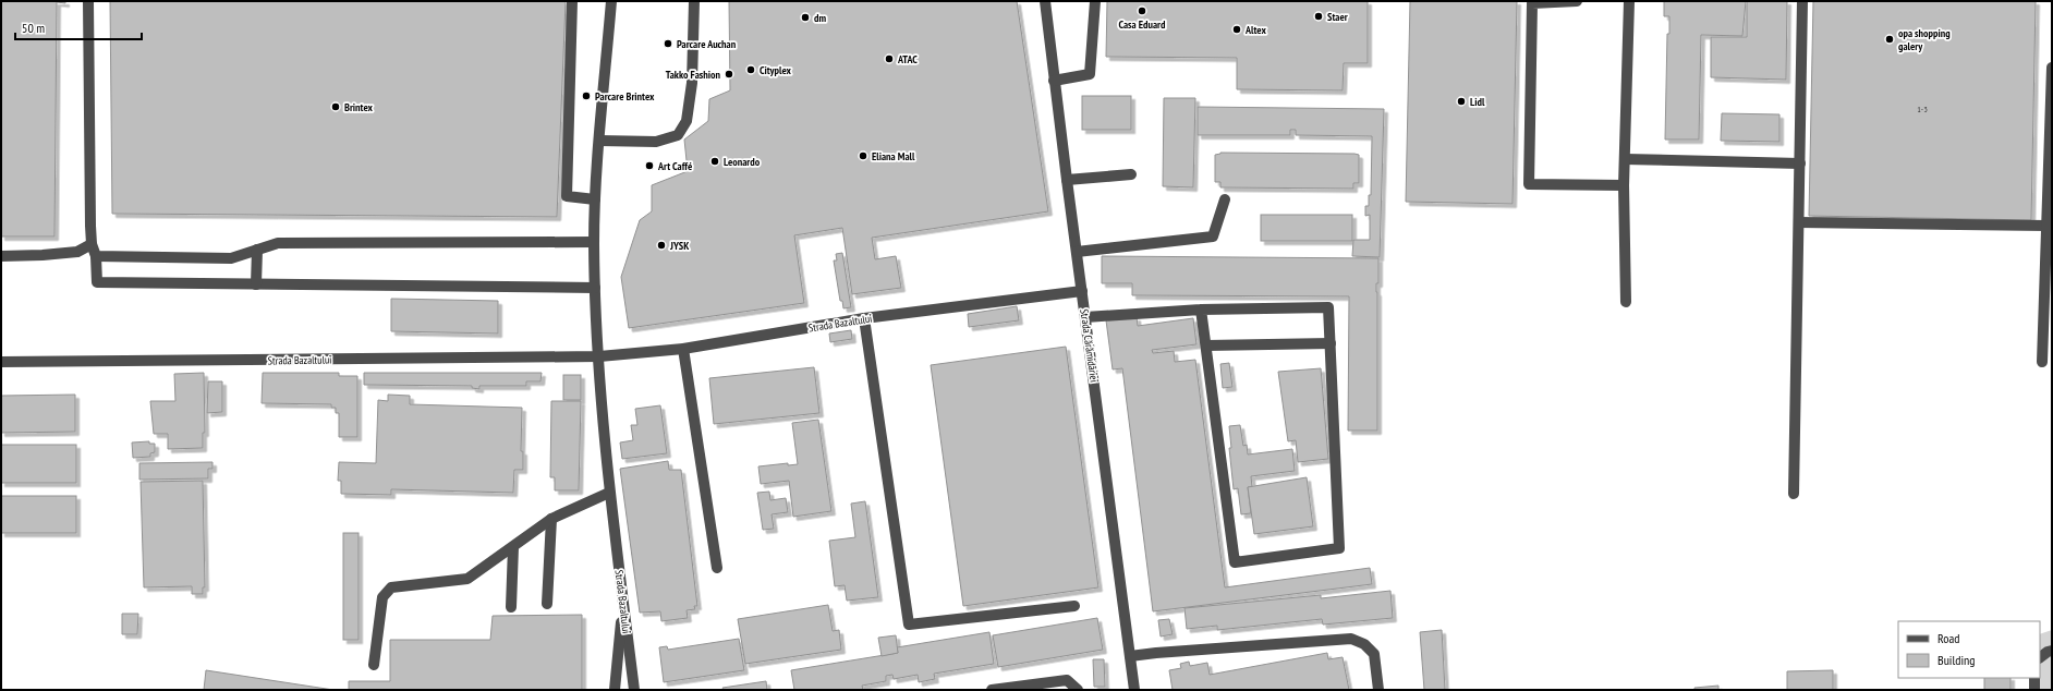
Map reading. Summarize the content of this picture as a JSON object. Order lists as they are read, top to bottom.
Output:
{
  "streets": {
    "street": ["Strada Bazaltului", "Strada Cărămidăriei"]
  },
  "crossings": [
    ["Strada Bazaltului", "Strada Cărămidăriei"]
  ],
  "places": [
    "Casa Eduard",
    "Staer",
    "dm",
    "Altex",
    "opa shopping galery",
    "Parcare Auchan",
    "ATAC",
    "Cityplex",
    "Takko Fashion",
    "Parcare Brintex",
    "Lidl",
    "Brintex",
    "Eliana Mall",
    "Leonardo",
    "Art Caffé",
    "JYSK"
  ],
  "house_numbers": ["1-3"],
  "legend": ["Road", "Building"],
  "scale_bar": "50 m"
}
